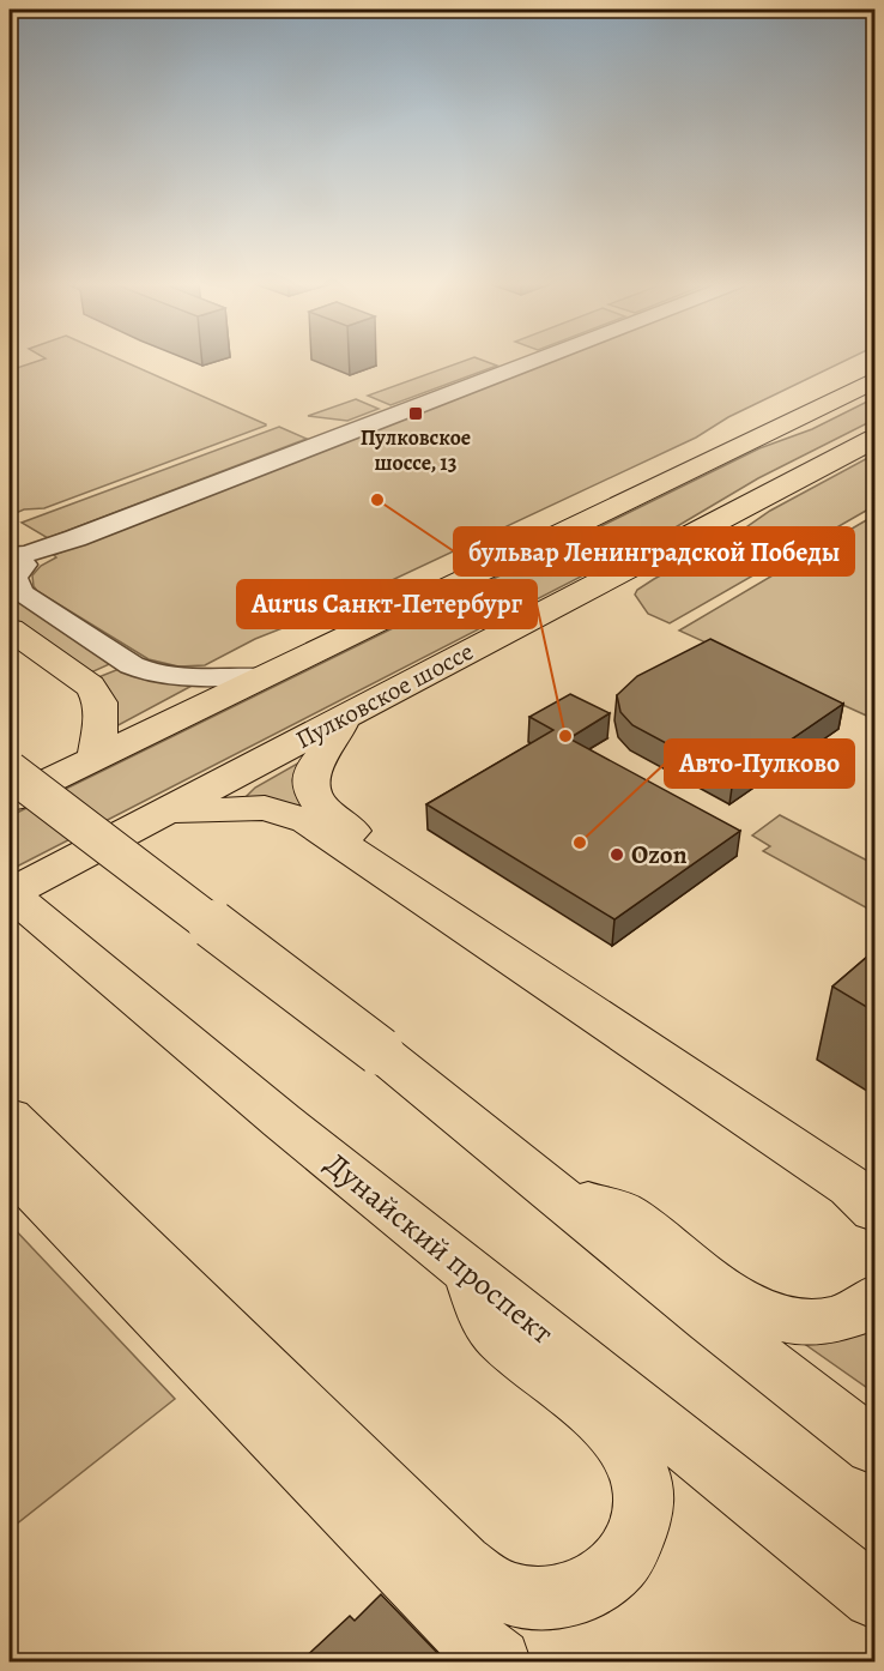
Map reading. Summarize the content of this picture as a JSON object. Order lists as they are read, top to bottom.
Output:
{
  "streets": {
    "main road": ["Пулковское шоссе", "Дунайский проспект"]
  },
  "crossings": [
    ["Пулковское шоссе", "Дунайский проспект"]
  ],
  "places": {
    "transit": ["Пулковское шоссе, 13"],
    "other": [
      "бульвар Ленинградской Победы",
      "Aurus Санкт-Петербург",
      "Авто-Пулково",
      "Ozon"
    ]
  }
}
